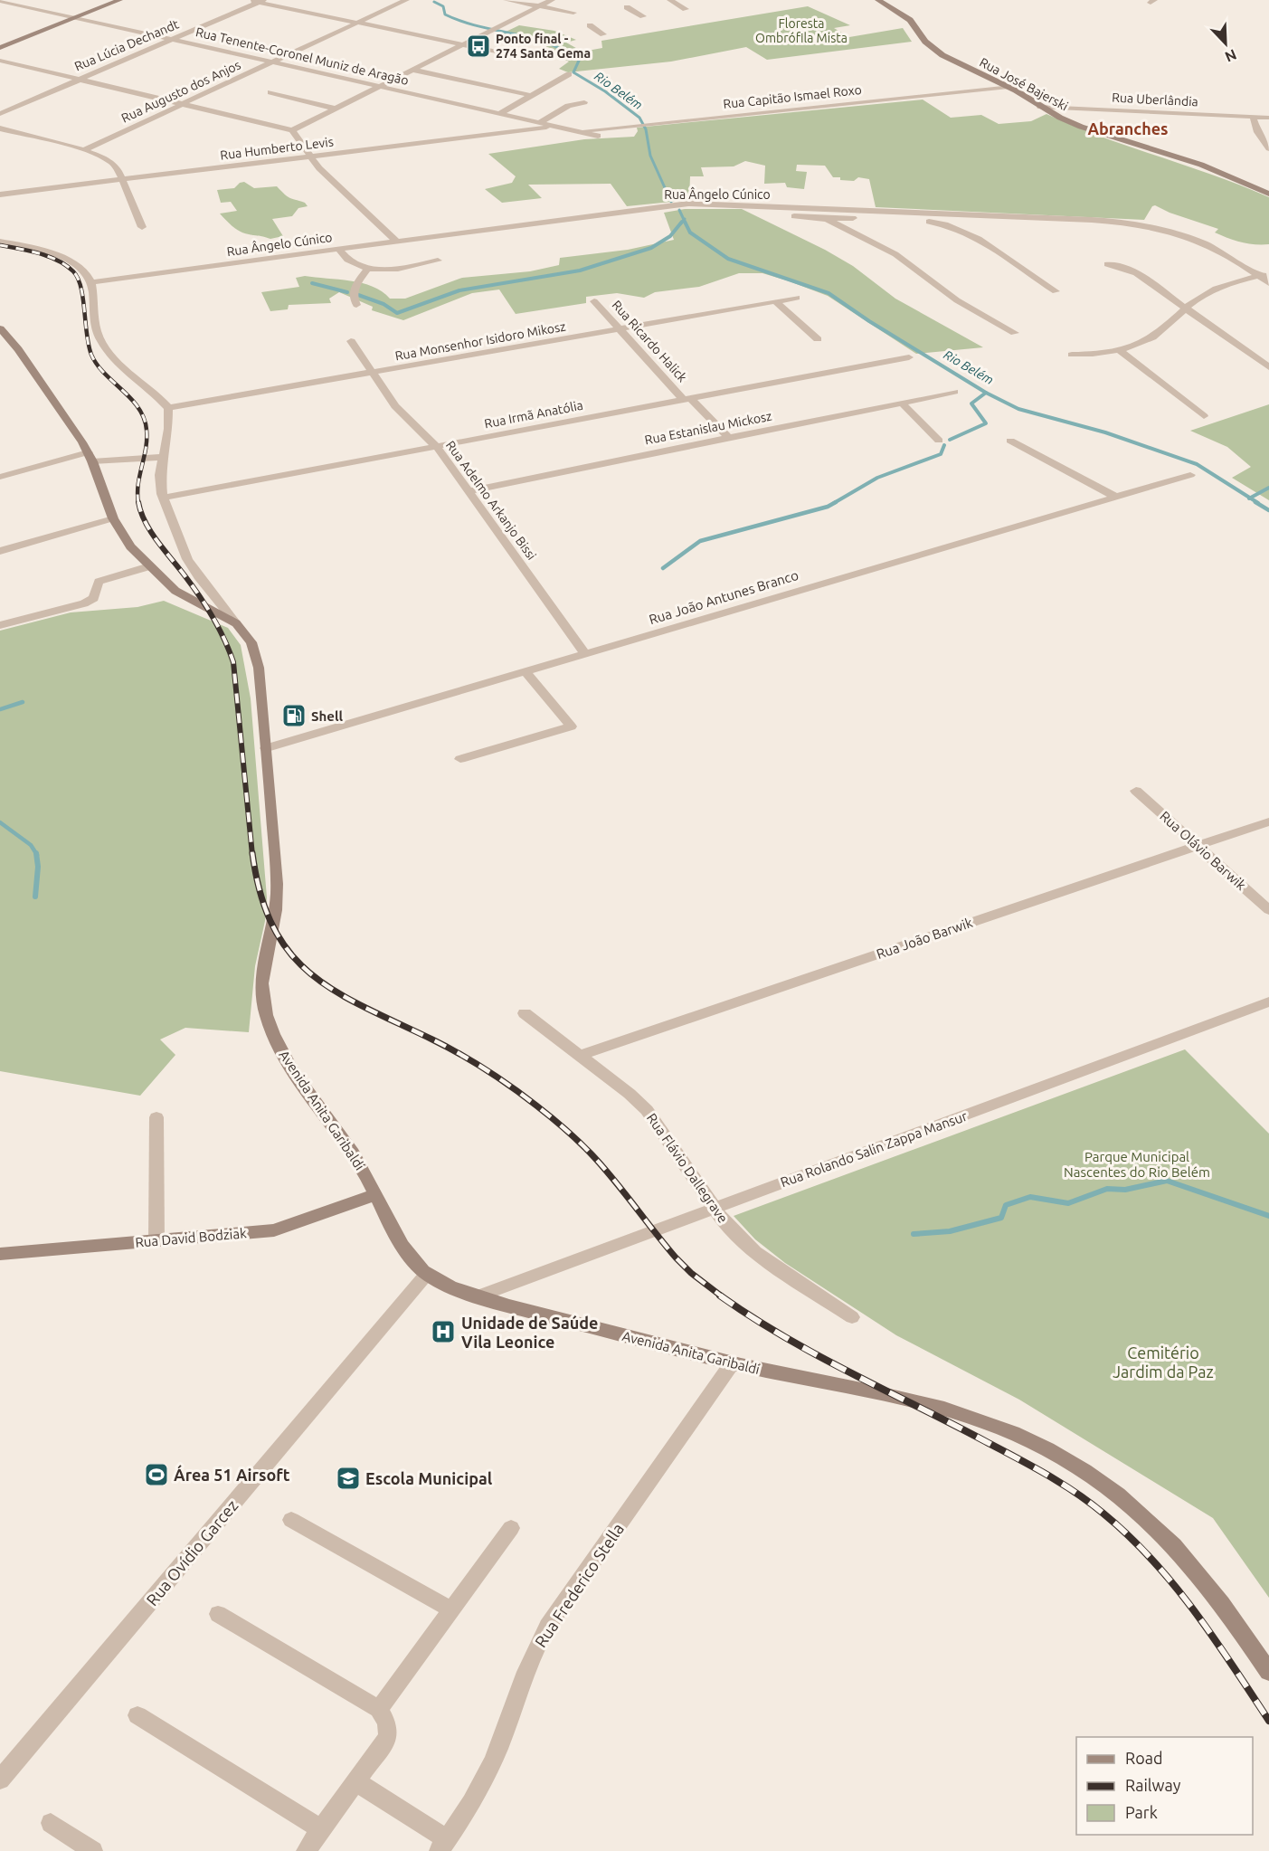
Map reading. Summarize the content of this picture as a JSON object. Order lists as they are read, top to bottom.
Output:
{
  "streets": {
    "main road": ["Rua José Bajerski", "Avenida Anita Garibaldi", "Rua David Bodziak"],
    "street": [
      "Rua Lúcia Dechandt",
      "Rua Tenente-Coronel Muniz de Aragão",
      "Rua Augusto dos Anjos",
      "Rua Capitão Ismael Roxo",
      "Rua Uberlândia",
      "Rua Humberto Levis",
      "Rua Ângelo Cúnico",
      "Rua Monsenhor Isidoro Mikosz",
      "Rua Ricardo Halick",
      "Rua Irmã Anatólia",
      "Rua Estanislau Mickosz",
      "Rua Adelmo Arkanjo Bissi",
      "Rua João Antunes Branco",
      "Rua Olávio Barwik",
      "Rua João Barwik",
      "Rua Rolando Salin Zappa Mansur",
      "Rua Flávio Dallegrave",
      "Rua Ovídio Garcez",
      "Rua Frederico Stella"
    ]
  },
  "crossings": [
    ["Rua Lúcia Dechandt", "Rua Tenente-Coronel Muniz de Aragão"],
    ["Rua Tenente-Coronel Muniz de Aragão", "Rua Augusto dos Anjos"],
    ["Rua Tenente-Coronel Muniz de Aragão", "Rua Capitão Ismael Roxo"],
    ["Rua Tenente-Coronel Muniz de Aragão", "Rua Humberto Levis"],
    ["Rua José Bajerski", "Rua Capitão Ismael Roxo"],
    ["Rua José Bajerski", "Rua Uberlândia"],
    ["Rua Monsenhor Isidoro Mikosz", "Rua Ricardo Halick"],
    ["Rua Monsenhor Isidoro Mikosz", "Rua Adelmo Arkanjo Bissi"],
    ["Rua Ricardo Halick", "Rua Irmã Anatólia"],
    ["Rua Ricardo Halick", "Rua Estanislau Mickosz"],
    ["Rua Irmã Anatólia", "Rua Adelmo Arkanjo Bissi"],
    ["Rua Estanislau Mickosz", "Rua Adelmo Arkanjo Bissi"],
    ["Rua Adelmo Arkanjo Bissi", "Rua João Antunes Branco"],
    ["Rua João Antunes Branco", "Avenida Anita Garibaldi"],
    ["Rua Olávio Barwik", "Rua João Barwik"],
    ["Rua João Barwik", "Rua Flávio Dallegrave"],
    ["Avenida Anita Garibaldi", "Rua Rolando Salin Zappa Mansur"],
    ["Avenida Anita Garibaldi", "Rua David Bodziak"],
    ["Avenida Anita Garibaldi", "Rua Ovídio Garcez"],
    ["Avenida Anita Garibaldi", "Rua Frederico Stella"],
    ["Rua Rolando Salin Zappa Mansur", "Rua Flávio Dallegrave"]
  ],
  "districts": ["Abranches"],
  "water": ["Rio Belém"],
  "parks": ["Floresta Ombrófila Mista", "Parque Municipal Nascentes do Rio Belém", "Cemitério Jardim da Paz"],
  "places": {
    "bus stop": ["Ponto final - 274 Santa Gema"],
    "fuel station": ["Shell"],
    "hospital": ["Unidade de Saúde Vila Leonice"],
    "sports": ["Área 51 Airsoft"],
    "school or university": ["Escola Municipal"]
  },
  "legend": ["Road", "Railway", "Park"],
  "north": "bottom right"
}
